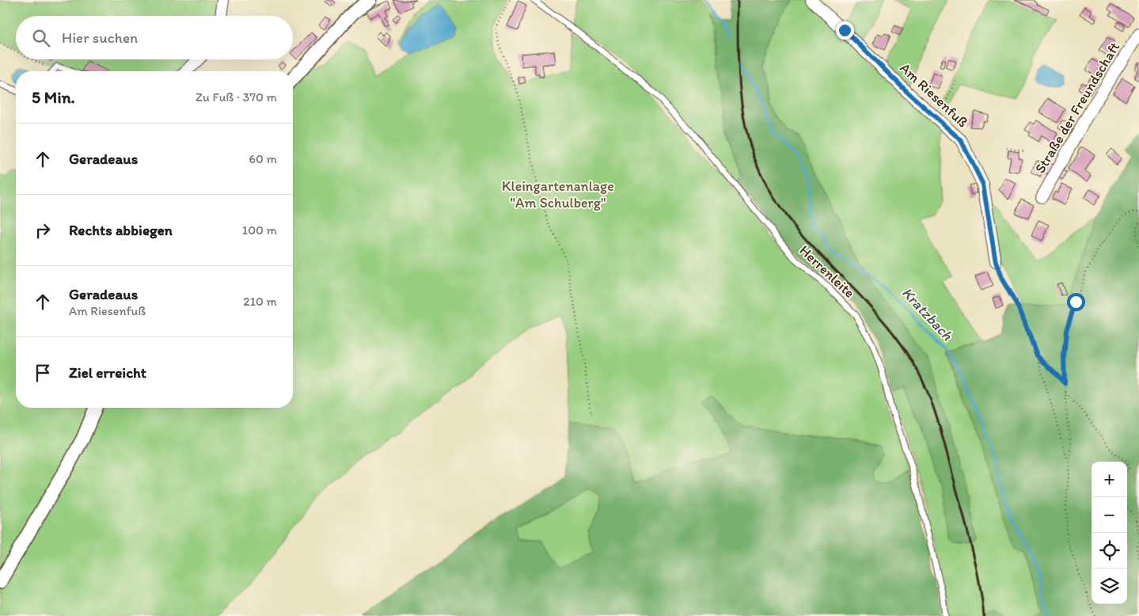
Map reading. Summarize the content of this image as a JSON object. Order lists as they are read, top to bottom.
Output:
{
  "streets": {
    "street": ["Am Riesenfuß", "Straße der Freundschaft"],
    "lane": ["Herrenleite"]
  },
  "water": ["Kratzbach"],
  "parks": ["Kleingartenanlage \"Am Schulberg\""],
  "page": {
    "search": "Hier suchen",
    "heading": ["5 Min.", "Zu Fuß · 370 m"],
    "list": [
      ["Geradeaus", "60 m"],
      ["Rechts abbiegen", "100 m"],
      ["Geradeaus", "Am Riesenfuß", "210 m"],
      "Ziel erreicht"
    ],
    "map_buttons": ["+", "−"]
  }
}
